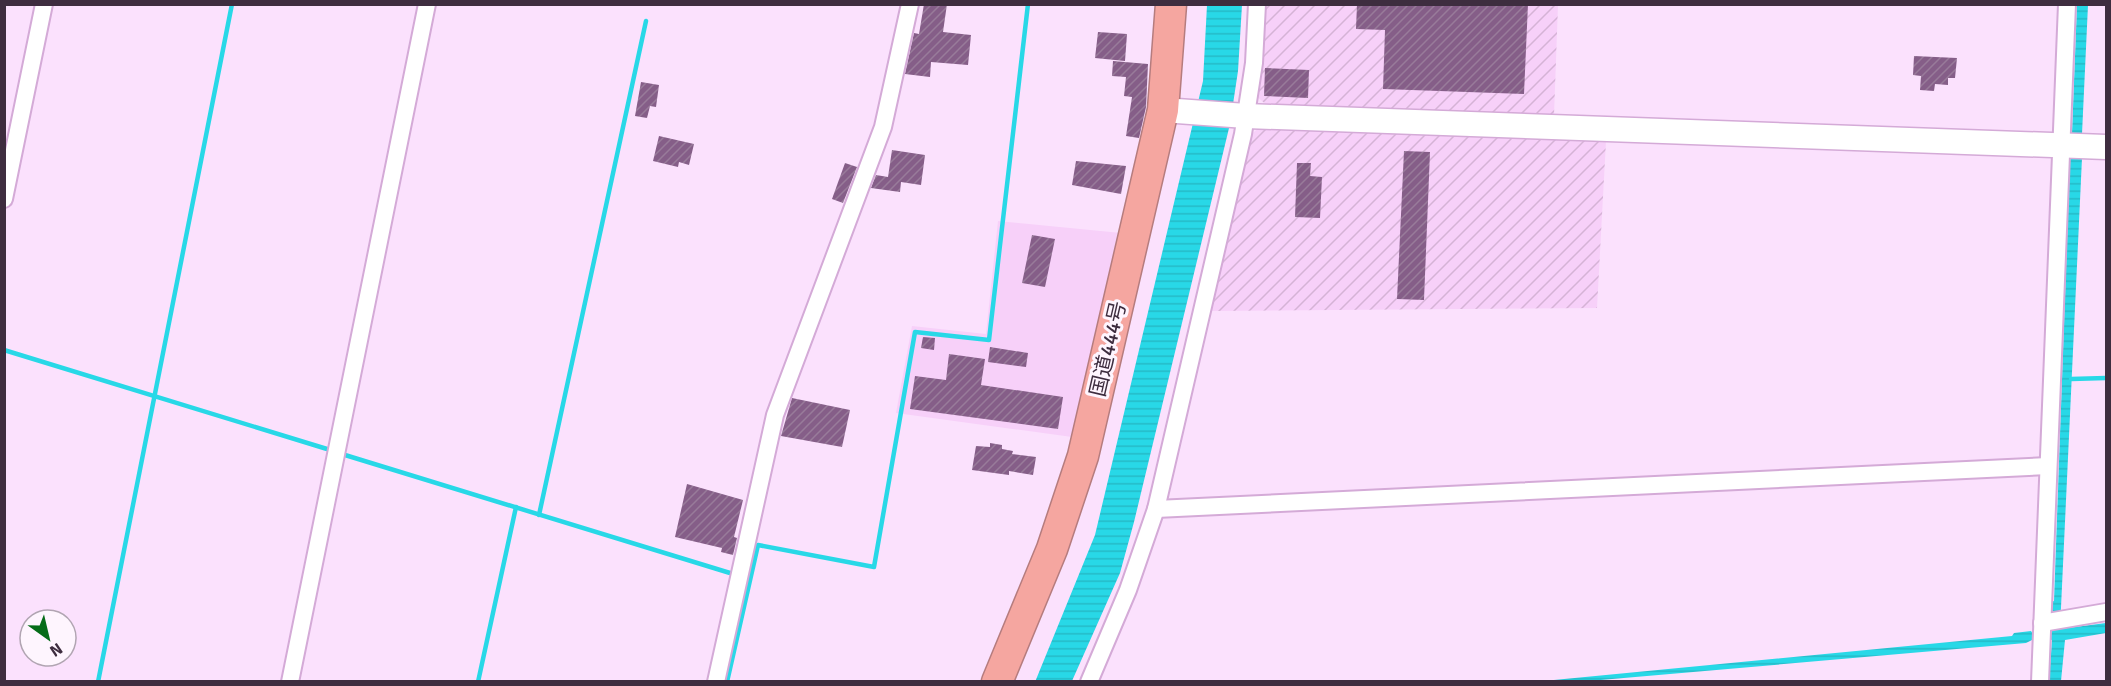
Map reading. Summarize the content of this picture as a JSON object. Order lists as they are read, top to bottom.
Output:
{
  "streets": {
    "highway": ["国道444号"]
  },
  "north": "bottom right"
}
